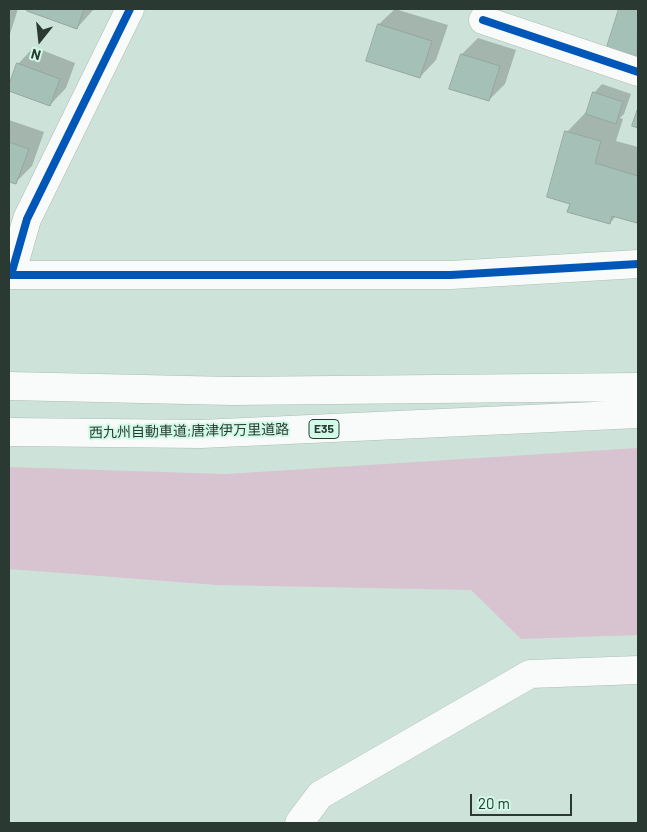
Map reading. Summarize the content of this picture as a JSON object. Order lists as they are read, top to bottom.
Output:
{
  "streets": {
    "main road": ["E35", "西九州自動車道;唐津伊万里道路"]
  },
  "scale_bar": "20 m",
  "north": "bottom"
}
